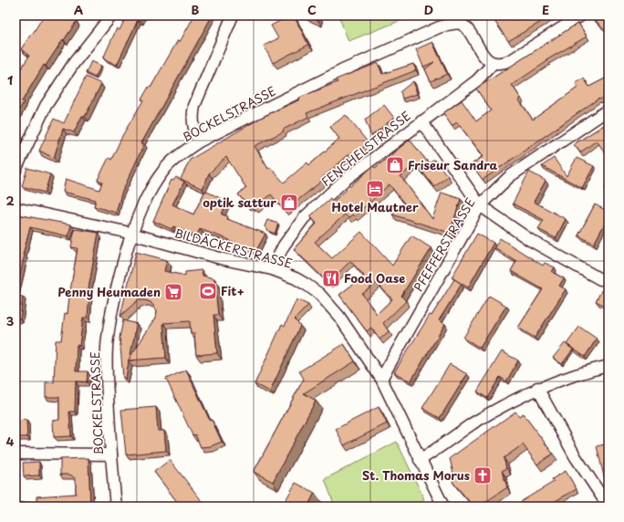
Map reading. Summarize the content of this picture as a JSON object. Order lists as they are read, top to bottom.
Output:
{
  "streets": {
    "street": [
      "BOCKELSTRASSE",
      "FENCHELSTRASSE",
      "PFEFFERSTRASSE",
      "BILDÄCKERSTRASSE"
    ]
  },
  "crossings": [
    ["BOCKELSTRASSE", "FENCHELSTRASSE"],
    ["BOCKELSTRASSE", "BILDÄCKERSTRASSE"],
    ["FENCHELSTRASSE", "BILDÄCKERSTRASSE"],
    ["PFEFFERSTRASSE", "BILDÄCKERSTRASSE"]
  ],
  "places": {
    "shop": ["Friseur Sandra", "optik sattur"],
    "hotel": ["Hotel Mautner"],
    "restaurant": ["Food Oase"],
    "sports": ["Fit+"],
    "supermarket": ["Penny Heumaden"],
    "church": ["St. Thomas Morus"]
  },
  "grid": {
    "columns": [
      "A",
      "B",
      "C",
      "D",
      "E"
    ],
    "rows": [
      "1",
      "2",
      "3",
      "4"
    ]
  }
}
